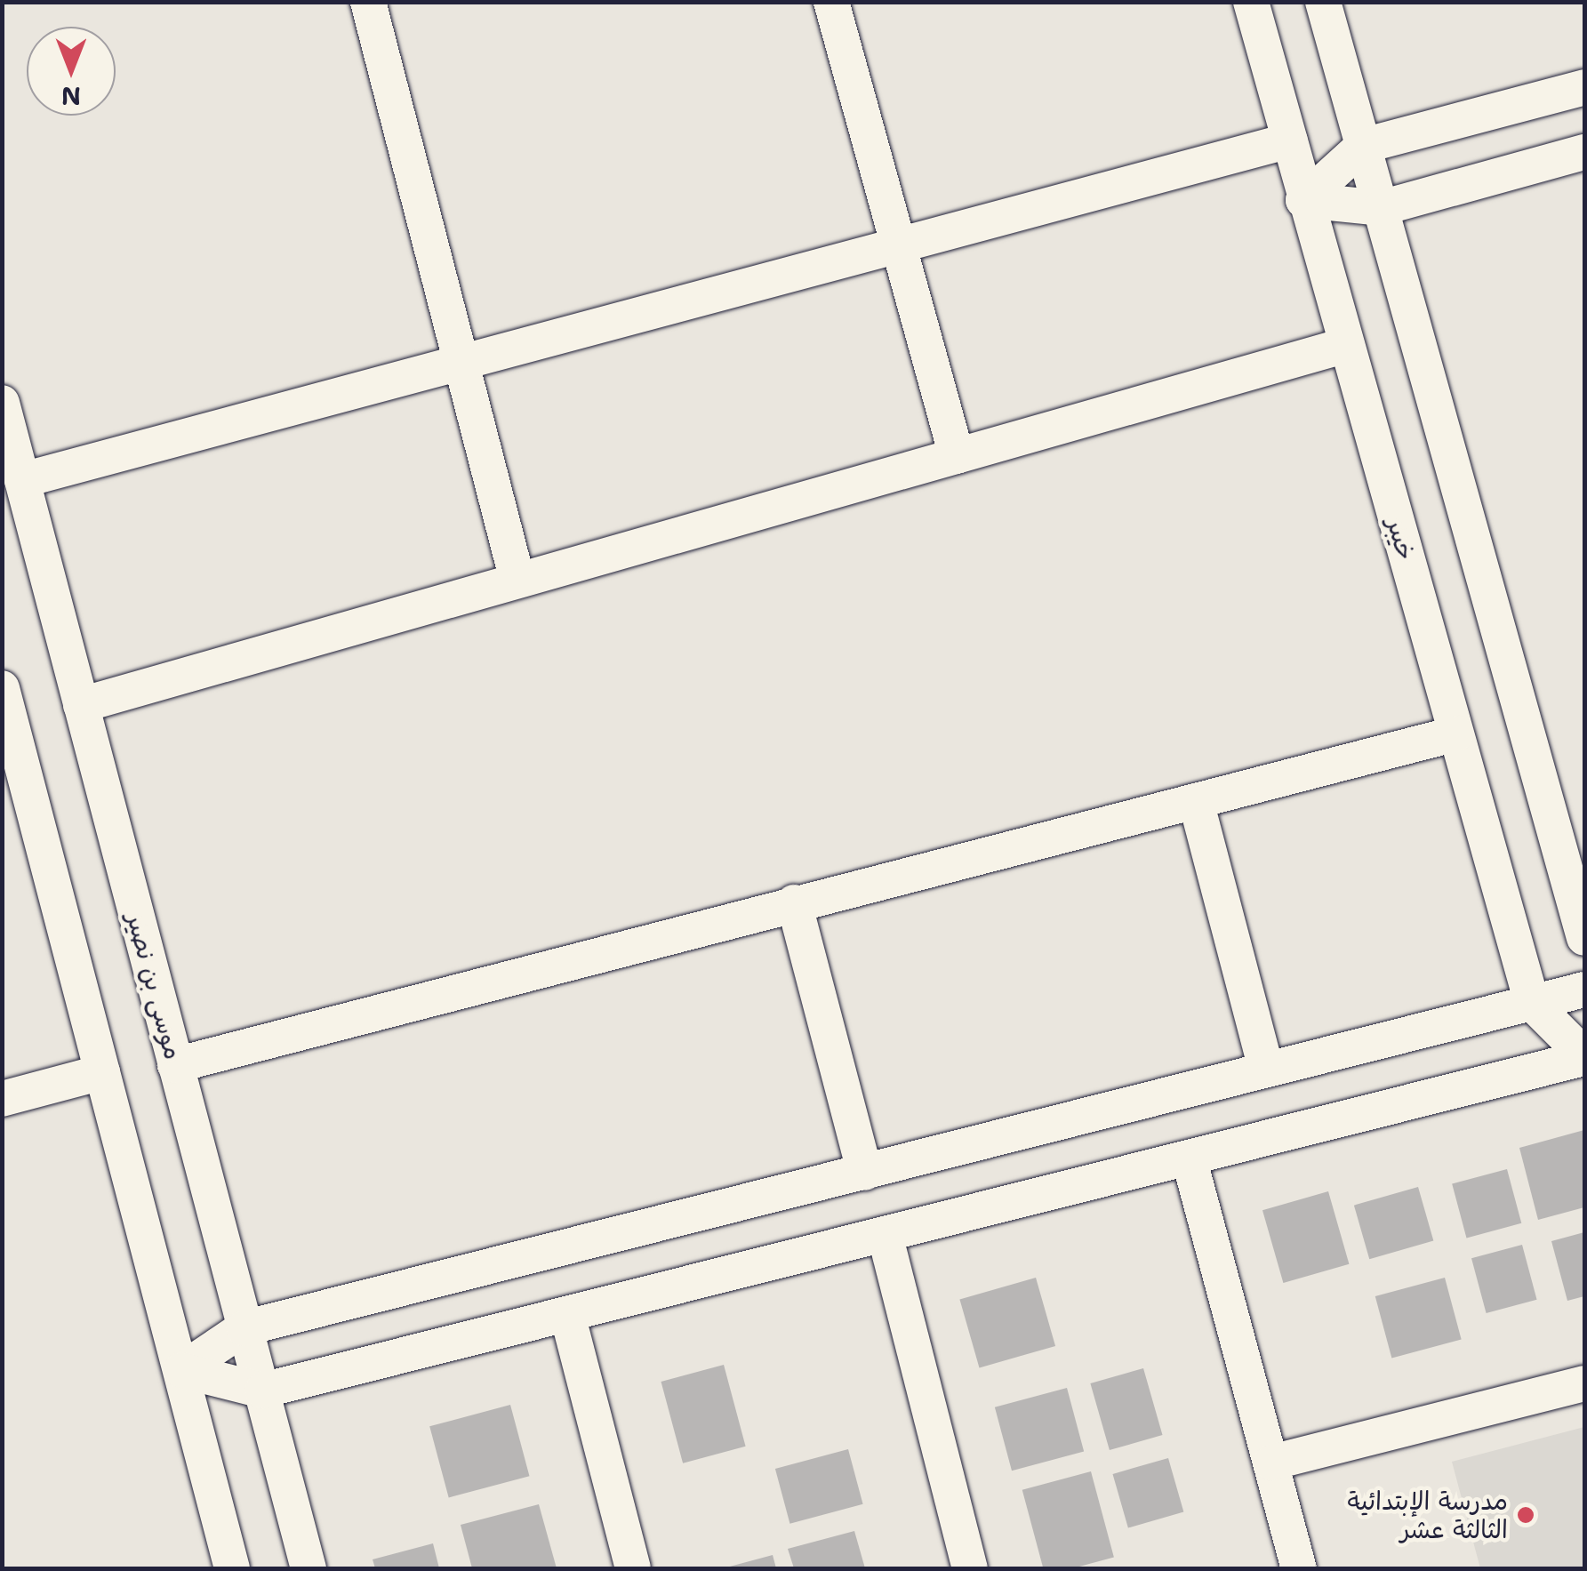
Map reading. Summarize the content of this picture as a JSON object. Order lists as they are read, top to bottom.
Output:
{
  "streets": {
    "street": ["خيبر", "موسى بن نصير"]
  },
  "places": ["مدرسة الإبتدائية الثالثة عشر"],
  "north": "bottom"
}
